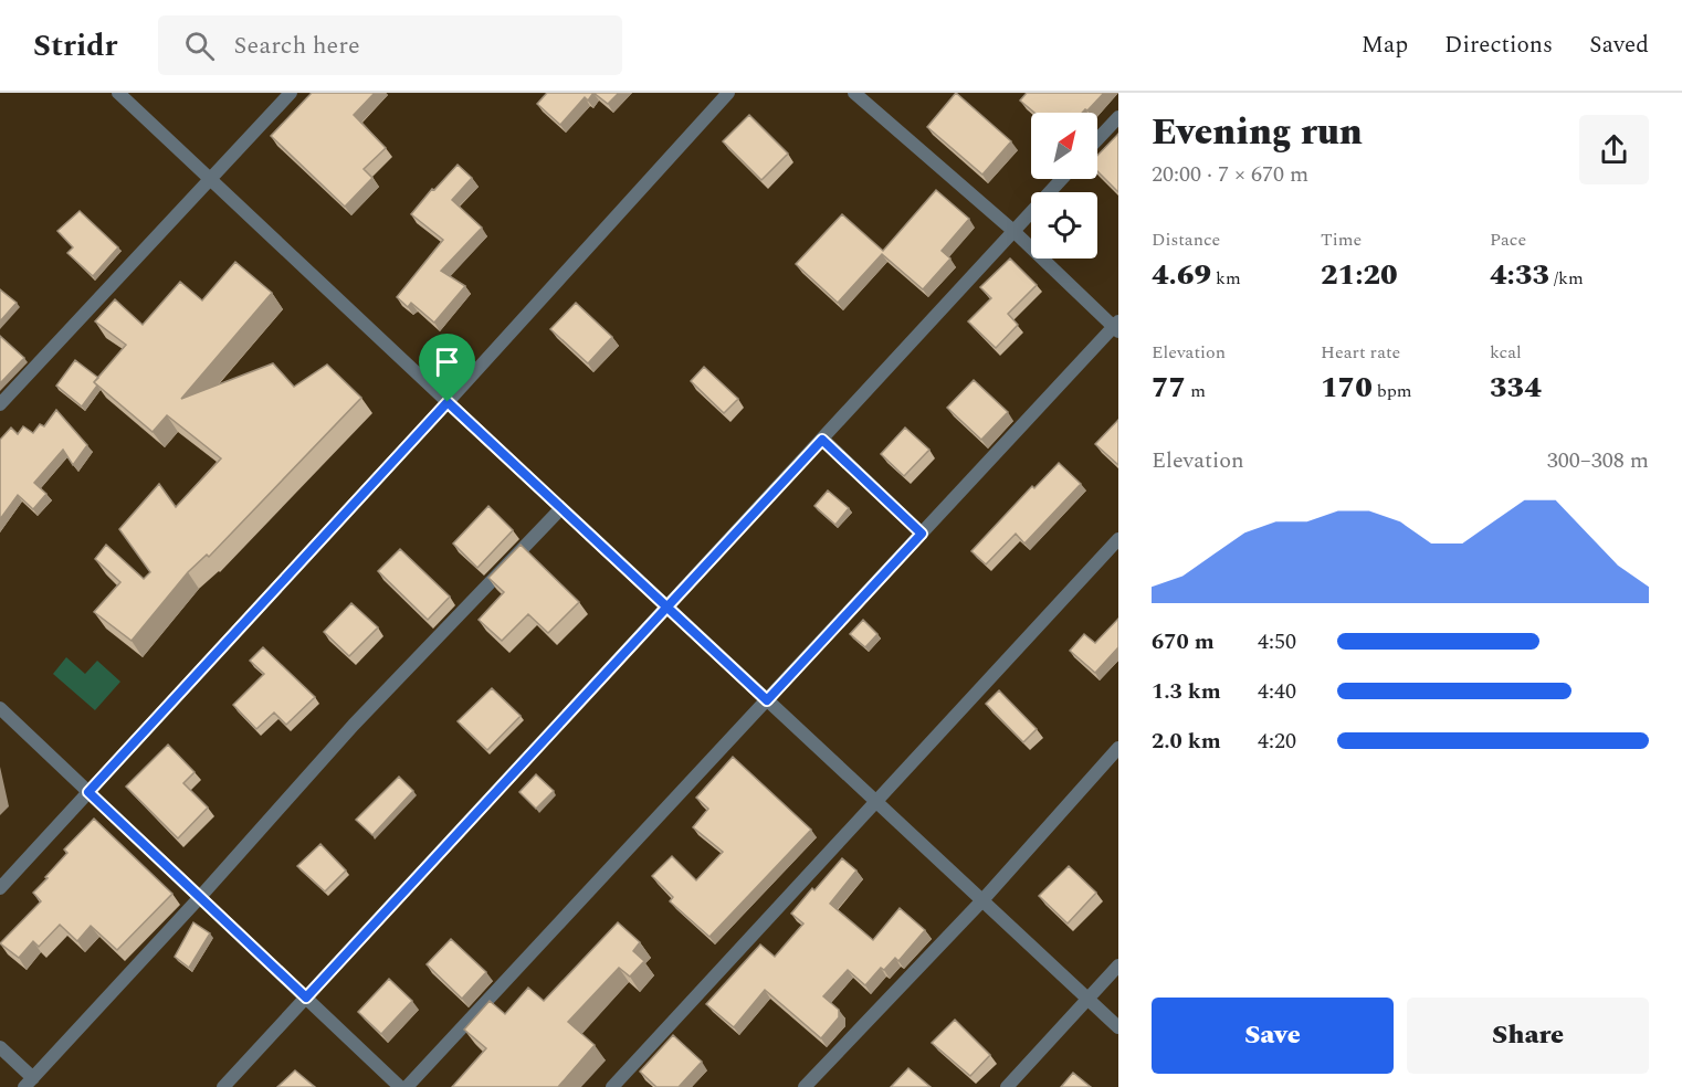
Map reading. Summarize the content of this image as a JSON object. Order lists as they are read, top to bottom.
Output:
{
  "north": "top right",
  "page": {
    "header": "Stridr",
    "search": "Search here",
    "nav": ["Map", "Directions", "Saved"],
    "heading": ["Evening run", "20:00 · 7 × 670 m"],
    "stats": [
      ["Distance", "4.69 km"],
      ["Time", "21:20"],
      ["Pace", "4:33 /km"],
      ["Elevation", "77 m"],
      ["Heart rate", "170 bpm"],
      ["kcal", "334"]
    ],
    "chart": ["Elevation", "300–308 m"],
    "list": [
      {
        "name": "670 m",
        "note": "4:50"
      },
      {
        "name": "1.3 km",
        "note": "4:40"
      },
      {
        "name": "2.0 km",
        "note": "4:20"
      }
    ],
    "buttons": ["Save", "Share"]
  }
}
